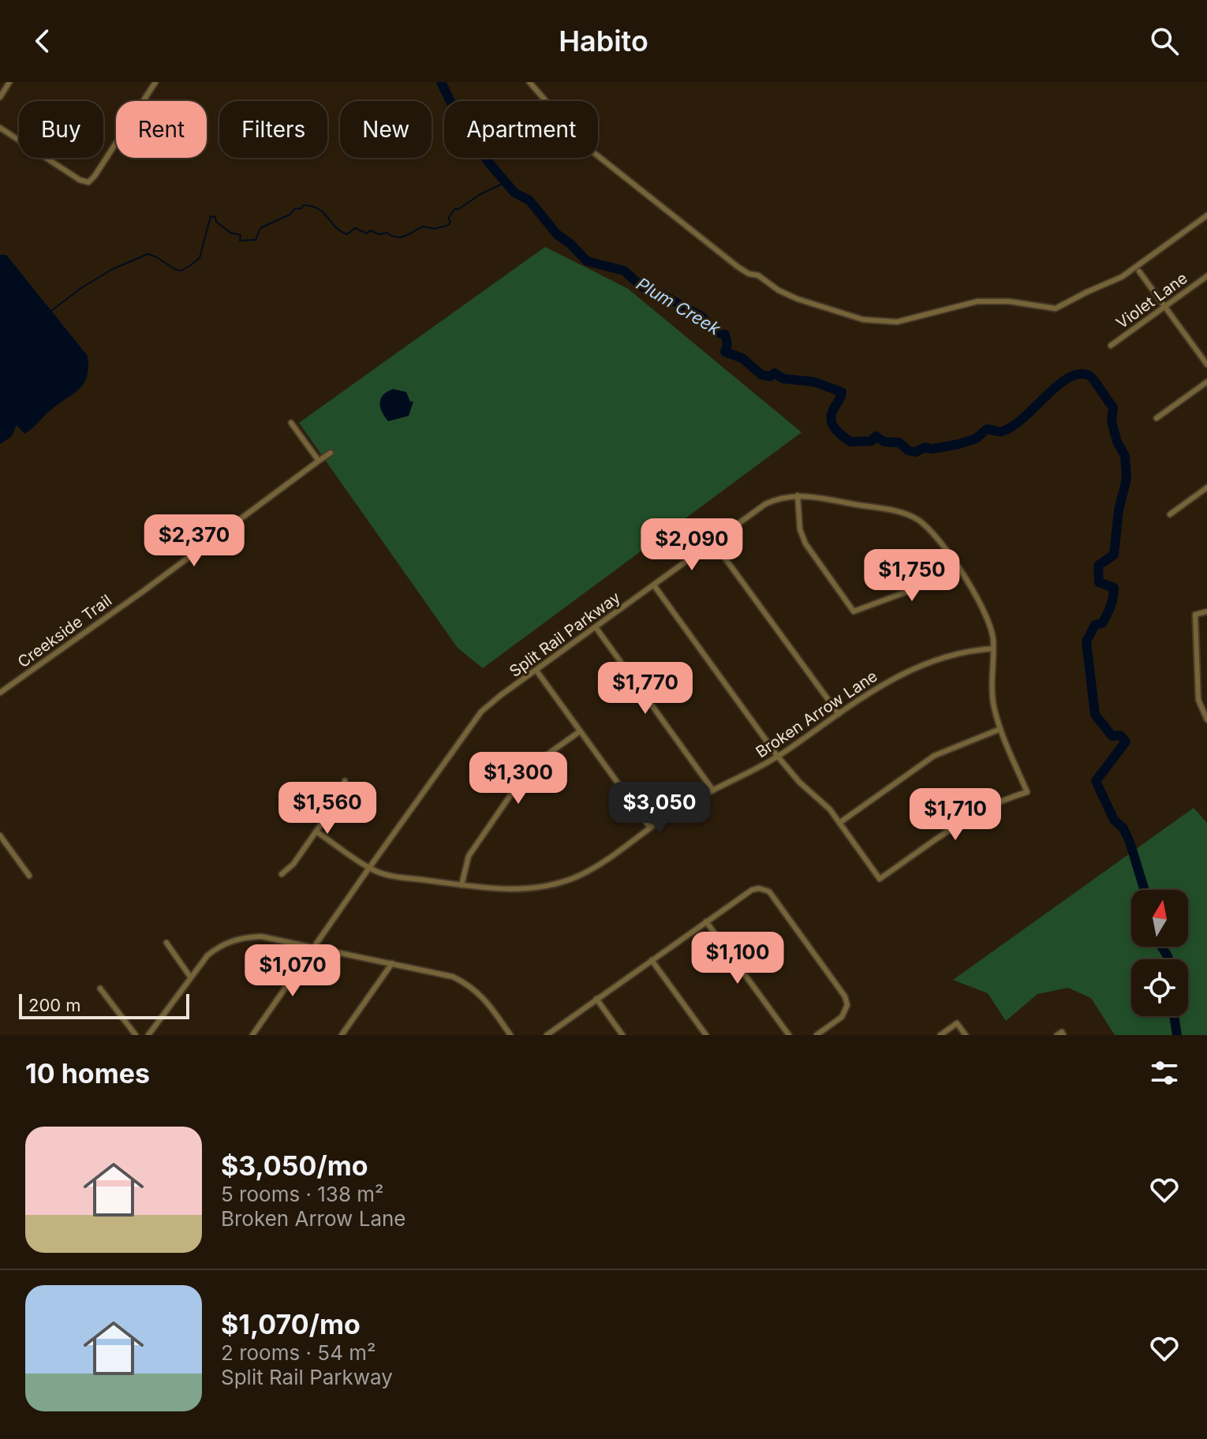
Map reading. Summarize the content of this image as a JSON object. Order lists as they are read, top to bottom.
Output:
{
  "streets": {
    "street": [
      "Violet Lane",
      "Creekside Trail",
      "Split Rail Parkway",
      "Broken Arrow Lane"
    ]
  },
  "crossings": [
    ["Split Rail Parkway", "Broken Arrow Lane"]
  ],
  "water": ["Plum Creek"],
  "scale_bar": "200 m",
  "north": "top",
  "page": {
    "header": "Habito",
    "chip": [
      "Buy",
      "Rent",
      "Filters",
      "New",
      "Apartment"
    ],
    "price": [
      "$2,370",
      "$2,090",
      "$1,750",
      "$1,770",
      "$1,300",
      "$1,560",
      "$3,050",
      "$1,710",
      "$1,100",
      "$1,070"
    ],
    "scale": "200 m",
    "heading": "10 homes",
    "list": [
      {
        "name": "$3,050/mo",
        "note": "5 rooms · 138 m² · Broken Arrow Lane"
      },
      {
        "name": "$1,070/mo",
        "note": "2 rooms · 54 m² · Split Rail Parkway"
      }
    ]
  }
}
